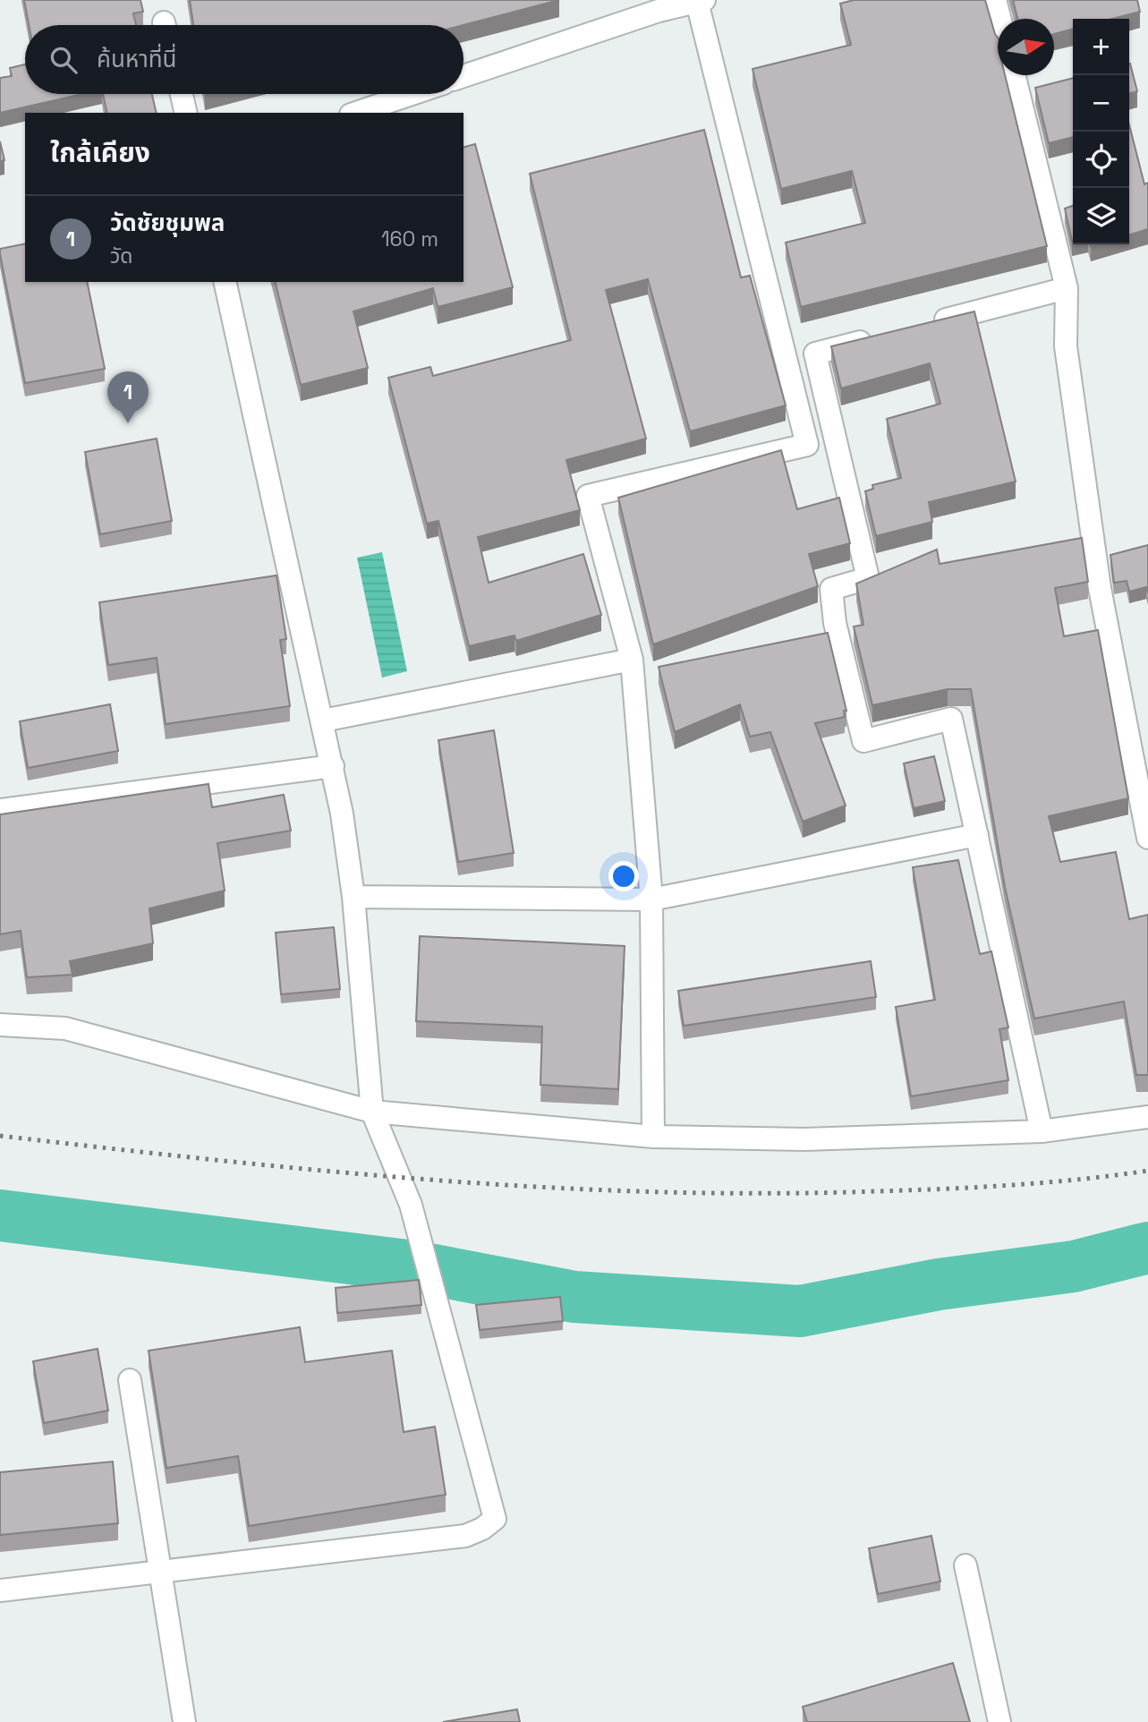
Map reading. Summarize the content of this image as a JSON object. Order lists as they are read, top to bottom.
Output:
{
  "north": "right",
  "page": {
    "map_buttons": ["+", "−"],
    "search": "ค้นหาที่นี่",
    "heading": "ใกล้เคียง",
    "list": [
      {
        "mark": "1",
        "name": "วัดชัยชุมพล",
        "note": "วัด",
        "value": "160 m"
      }
    ],
    "pins": "1"
  }
}
